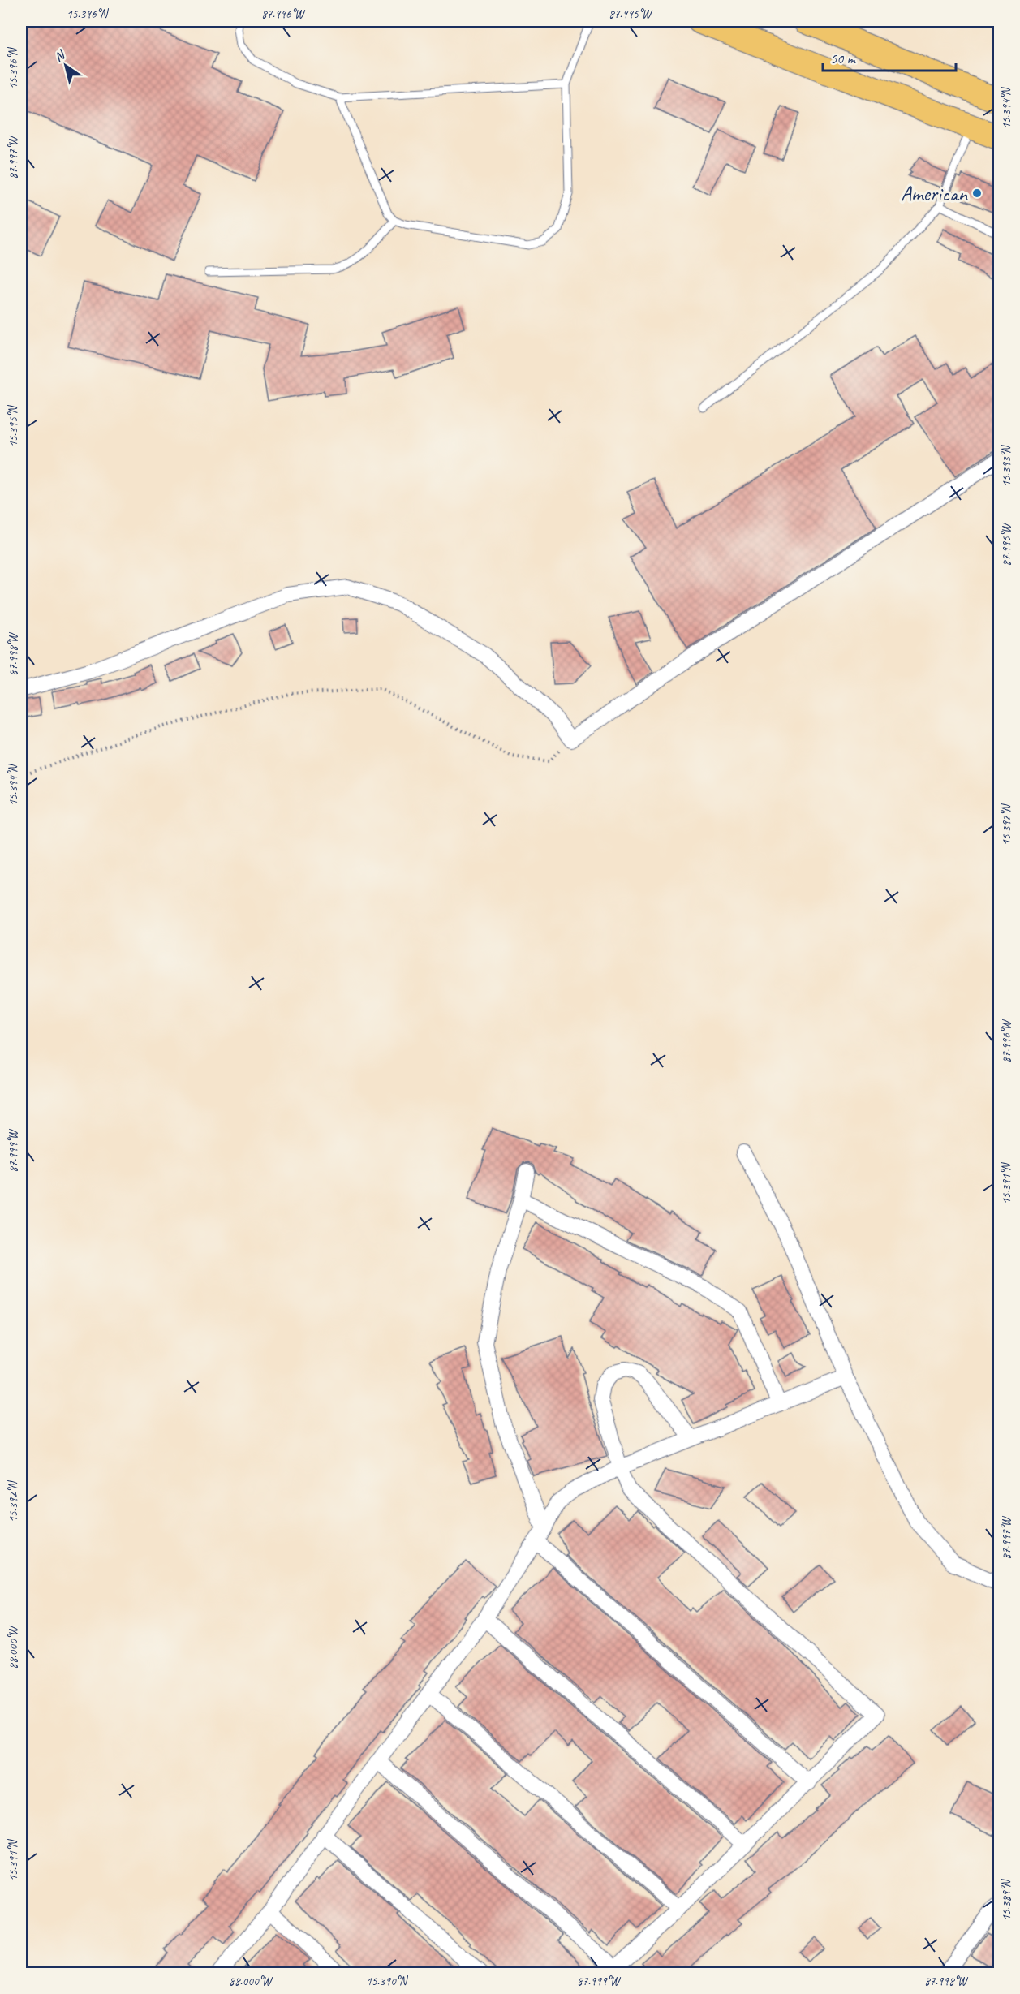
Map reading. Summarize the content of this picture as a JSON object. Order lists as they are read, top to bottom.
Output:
{
  "places": ["American"],
  "scale_bar": "50 m",
  "north": "top left",
  "coordinates": [
    "15.396°N",
    "87.996°W",
    "87.995°W",
    "15.394°N",
    "87.997°W",
    "15.395°N",
    "15.393°N",
    "87.998°W",
    "15.392°N",
    "87.999°W",
    "15.391°N",
    "88.000°W",
    "15.389°N",
    "15.390°N"
  ]
}
